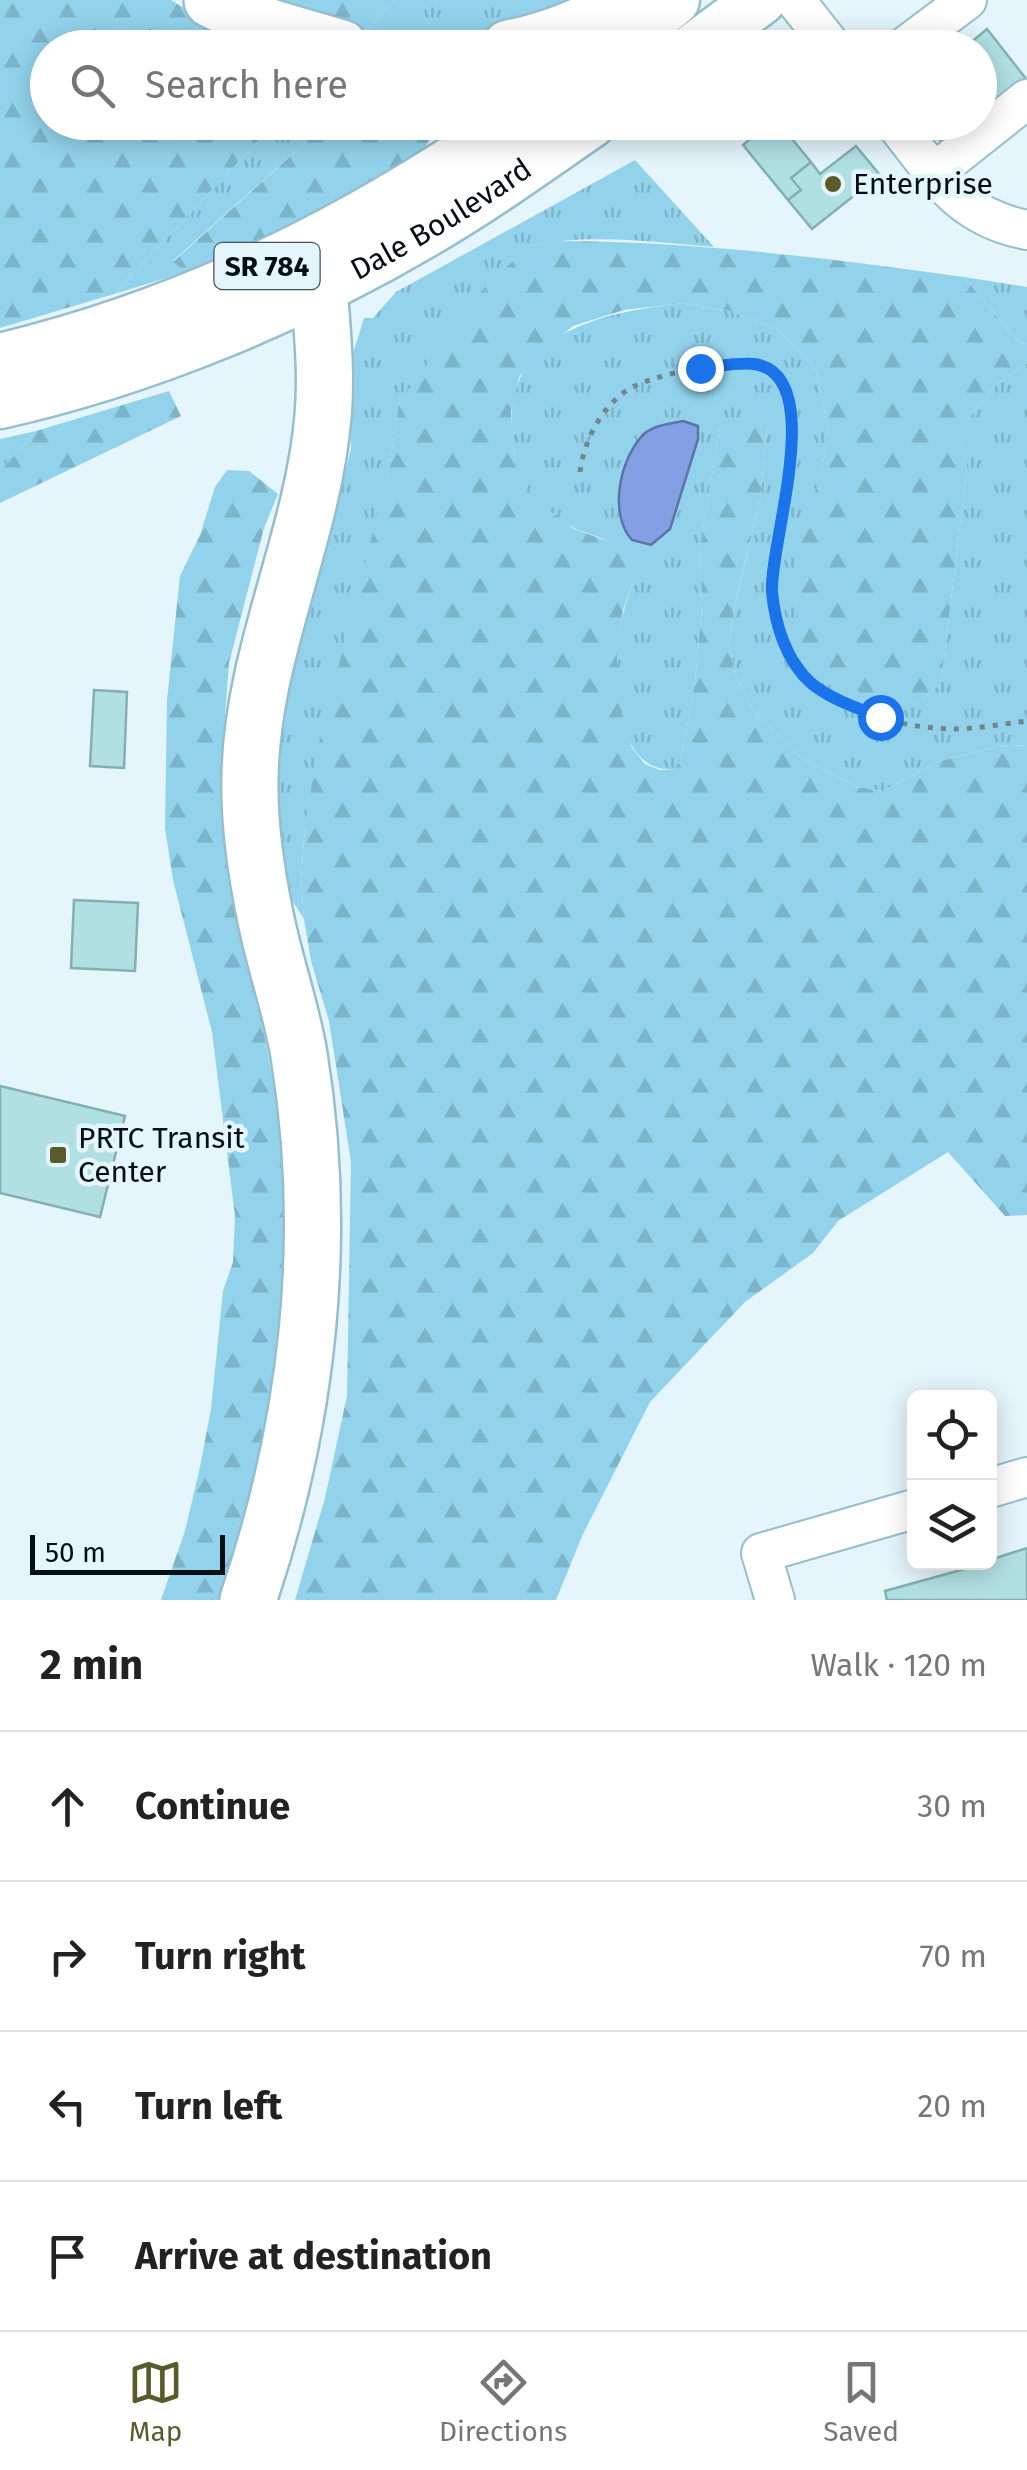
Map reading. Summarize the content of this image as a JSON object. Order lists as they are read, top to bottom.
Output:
{
  "streets": {
    "main road": ["Dale Boulevard", "SR 784"]
  },
  "places": {
    "other": ["Enterprise"],
    "transit": ["PRTC Transit Center"]
  },
  "scale_bar": "50 m",
  "page": {
    "search": "Search here",
    "scale": "50 m",
    "heading": ["2 min", "Walk · 120 m"],
    "list": [
      ["Continue", "30 m"],
      ["Turn right", "70 m"],
      ["Turn left", "20 m"],
      "Arrive at destination"
    ],
    "nav": ["Map", "Directions", "Saved"]
  }
}
